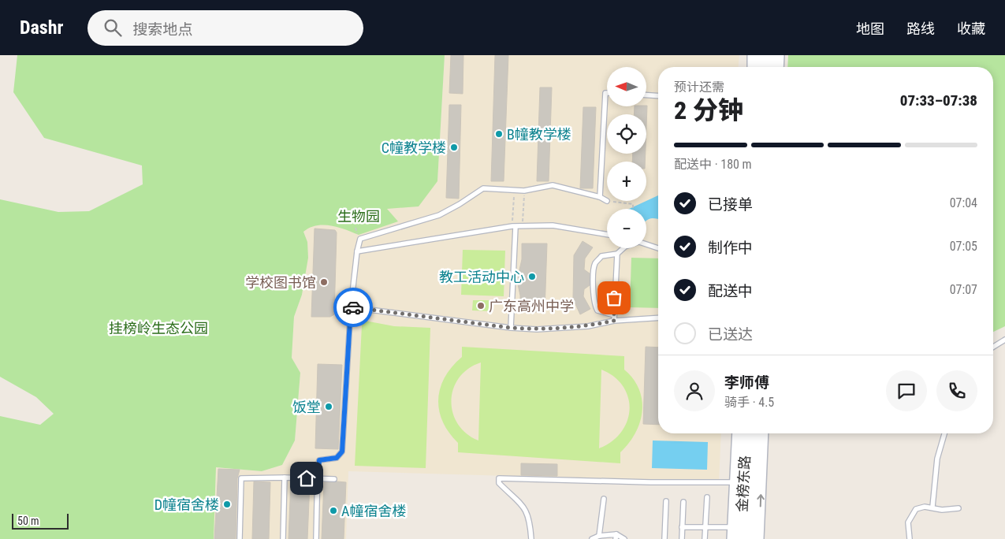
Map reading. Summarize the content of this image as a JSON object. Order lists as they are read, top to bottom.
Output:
{
  "streets": {
    "street": ["金榜东路"]
  },
  "parks": ["生物园", "挂榜岭生态公园"],
  "places": [
    "B幢教学楼",
    "C幢教学楼",
    "教工活动中心",
    "学校图书馆",
    "广东高州中学",
    "饭堂",
    "D幢宿舍楼",
    "A幢宿舍楼"
  ],
  "scale_bar": "50 m",
  "north": "left",
  "page": {
    "header": "Dashr",
    "search": "搜索地点",
    "nav": ["地图", "路线", "收藏"],
    "map_buttons": ["+", "−"],
    "heading": ["2 分钟", "预计还需", "07:33–07:38"],
    "panel": ["李师傅", "骑手 · 4.5"],
    "bar": "配送中 · 180 m",
    "list": [
      ["已接单", "07:04"],
      ["制作中", "07:05"],
      ["配送中", "07:07"],
      "已送达"
    ],
    "scale": "50 m"
  }
}
